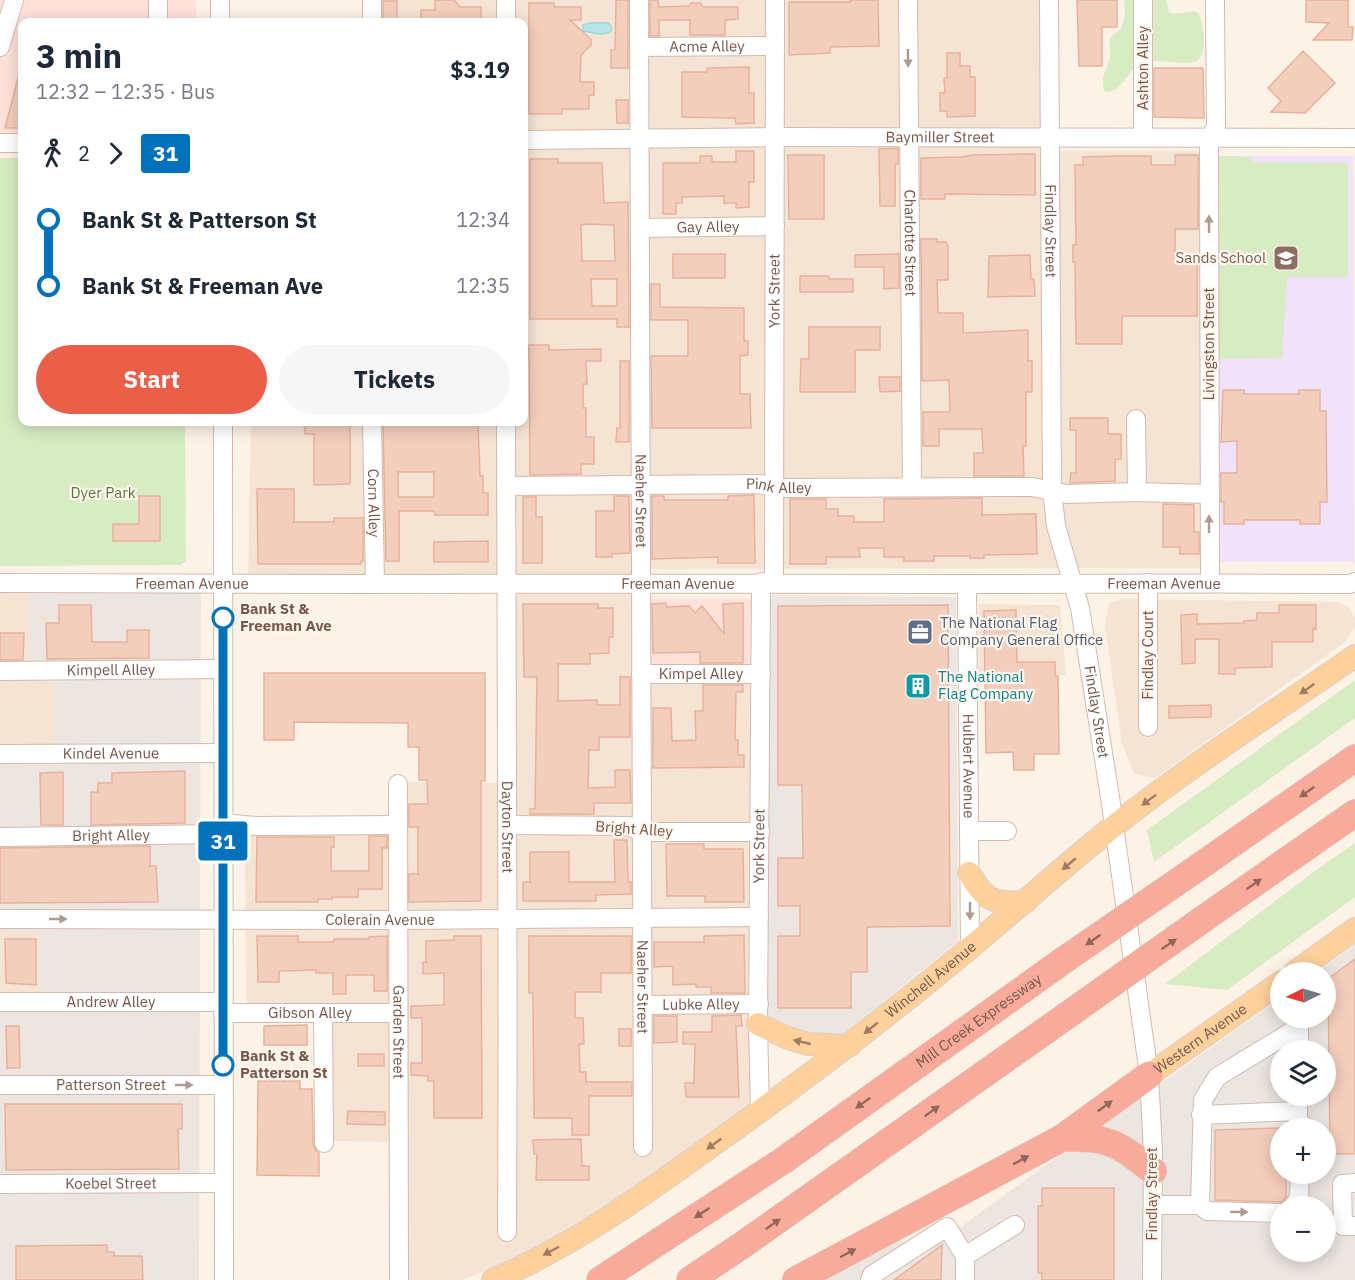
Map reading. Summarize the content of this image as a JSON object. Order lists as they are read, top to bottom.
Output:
{
  "streets": {
    "highway": ["Mill Creek Expressway"],
    "main road": ["Winchell Avenue", "Western Avenue"],
    "street": [
      "Acme Alley",
      "Ashton Alley",
      "Baymiller Street",
      "Gay Alley",
      "Findlay Street",
      "Charlotte Street",
      "York Street",
      "Livingston Street",
      "Pink Alley",
      "Naeher Street",
      "Corn Alley",
      "Freeman Avenue",
      "Findlay Court",
      "Kimpell Alley",
      "Kimpel Alley",
      "Kindel Avenue",
      "Hulbert Avenue",
      "Dayton Street",
      "Bright Alley",
      "Colerain Avenue",
      "Andrew Alley",
      "Lubke Alley",
      "Gibson Alley",
      "Garden Street",
      "Patterson Street",
      "Koebel Street"
    ]
  },
  "crossings": [
    ["Acme Alley", "York Street"],
    ["Acme Alley", "Naeher Street"],
    ["Ashton Alley", "Baymiller Street"],
    ["Baymiller Street", "Findlay Street"],
    ["Baymiller Street", "Charlotte Street"],
    ["Baymiller Street", "York Street"],
    ["Baymiller Street", "Livingston Street"],
    ["Baymiller Street", "Naeher Street"],
    ["Gay Alley", "York Street"],
    ["Gay Alley", "Naeher Street"],
    ["Findlay Street", "Pink Alley"],
    ["Findlay Street", "Freeman Avenue"],
    ["Findlay Street", "Winchell Avenue"],
    ["Findlay Street", "Western Avenue"],
    ["Charlotte Street", "Pink Alley"],
    ["York Street", "Pink Alley"],
    ["York Street", "Freeman Avenue"],
    ["York Street", "Kimpel Alley"],
    ["York Street", "Bright Alley"],
    ["York Street", "Colerain Avenue"],
    ["York Street", "Winchell Avenue"],
    ["York Street", "Lubke Alley"],
    ["Livingston Street", "Pink Alley"],
    ["Livingston Street", "Freeman Avenue"],
    ["Pink Alley", "Naeher Street"],
    ["Pink Alley", "Dayton Street"],
    ["Naeher Street", "Freeman Avenue"],
    ["Naeher Street", "Kimpel Alley"],
    ["Naeher Street", "Bright Alley"],
    ["Naeher Street", "Colerain Avenue"],
    ["Naeher Street", "Lubke Alley"],
    ["Corn Alley", "Freeman Avenue"],
    ["Freeman Avenue", "Findlay Court"],
    ["Freeman Avenue", "Hulbert Avenue"],
    ["Freeman Avenue", "Dayton Street"],
    ["Hulbert Avenue", "Winchell Avenue"],
    ["Dayton Street", "Bright Alley"],
    ["Dayton Street", "Colerain Avenue"],
    ["Bright Alley", "Garden Street"],
    ["Colerain Avenue", "Garden Street"],
    ["Andrew Alley", "Gibson Alley"],
    ["Gibson Alley", "Garden Street"]
  ],
  "one_way": ["Livingston Street", "Winchell Avenue", "Patterson Street"],
  "parks": ["Dyer Park"],
  "places": {
    "school or university": ["Sands School"],
    "other": ["Bank St & Freeman Ave", "Bank St & Patterson St"],
    "office": ["The National Flag Company General Office"],
    "building": ["The National Flag Company"]
  },
  "lines": ["bus line 31"],
  "north": "left",
  "page": {
    "on_map": "31",
    "heading": ["3 min", "12:32 – 12:35 · Bus", "$3.19"],
    "legs": ["2", "31"],
    "list": [
      {
        "name": "Bank St & Patterson St",
        "value": "12:34"
      },
      {
        "name": "Bank St & Freeman Ave",
        "value": "12:35"
      }
    ],
    "buttons": ["Start", "Tickets"],
    "map_buttons": ["+", "−"]
  }
}
